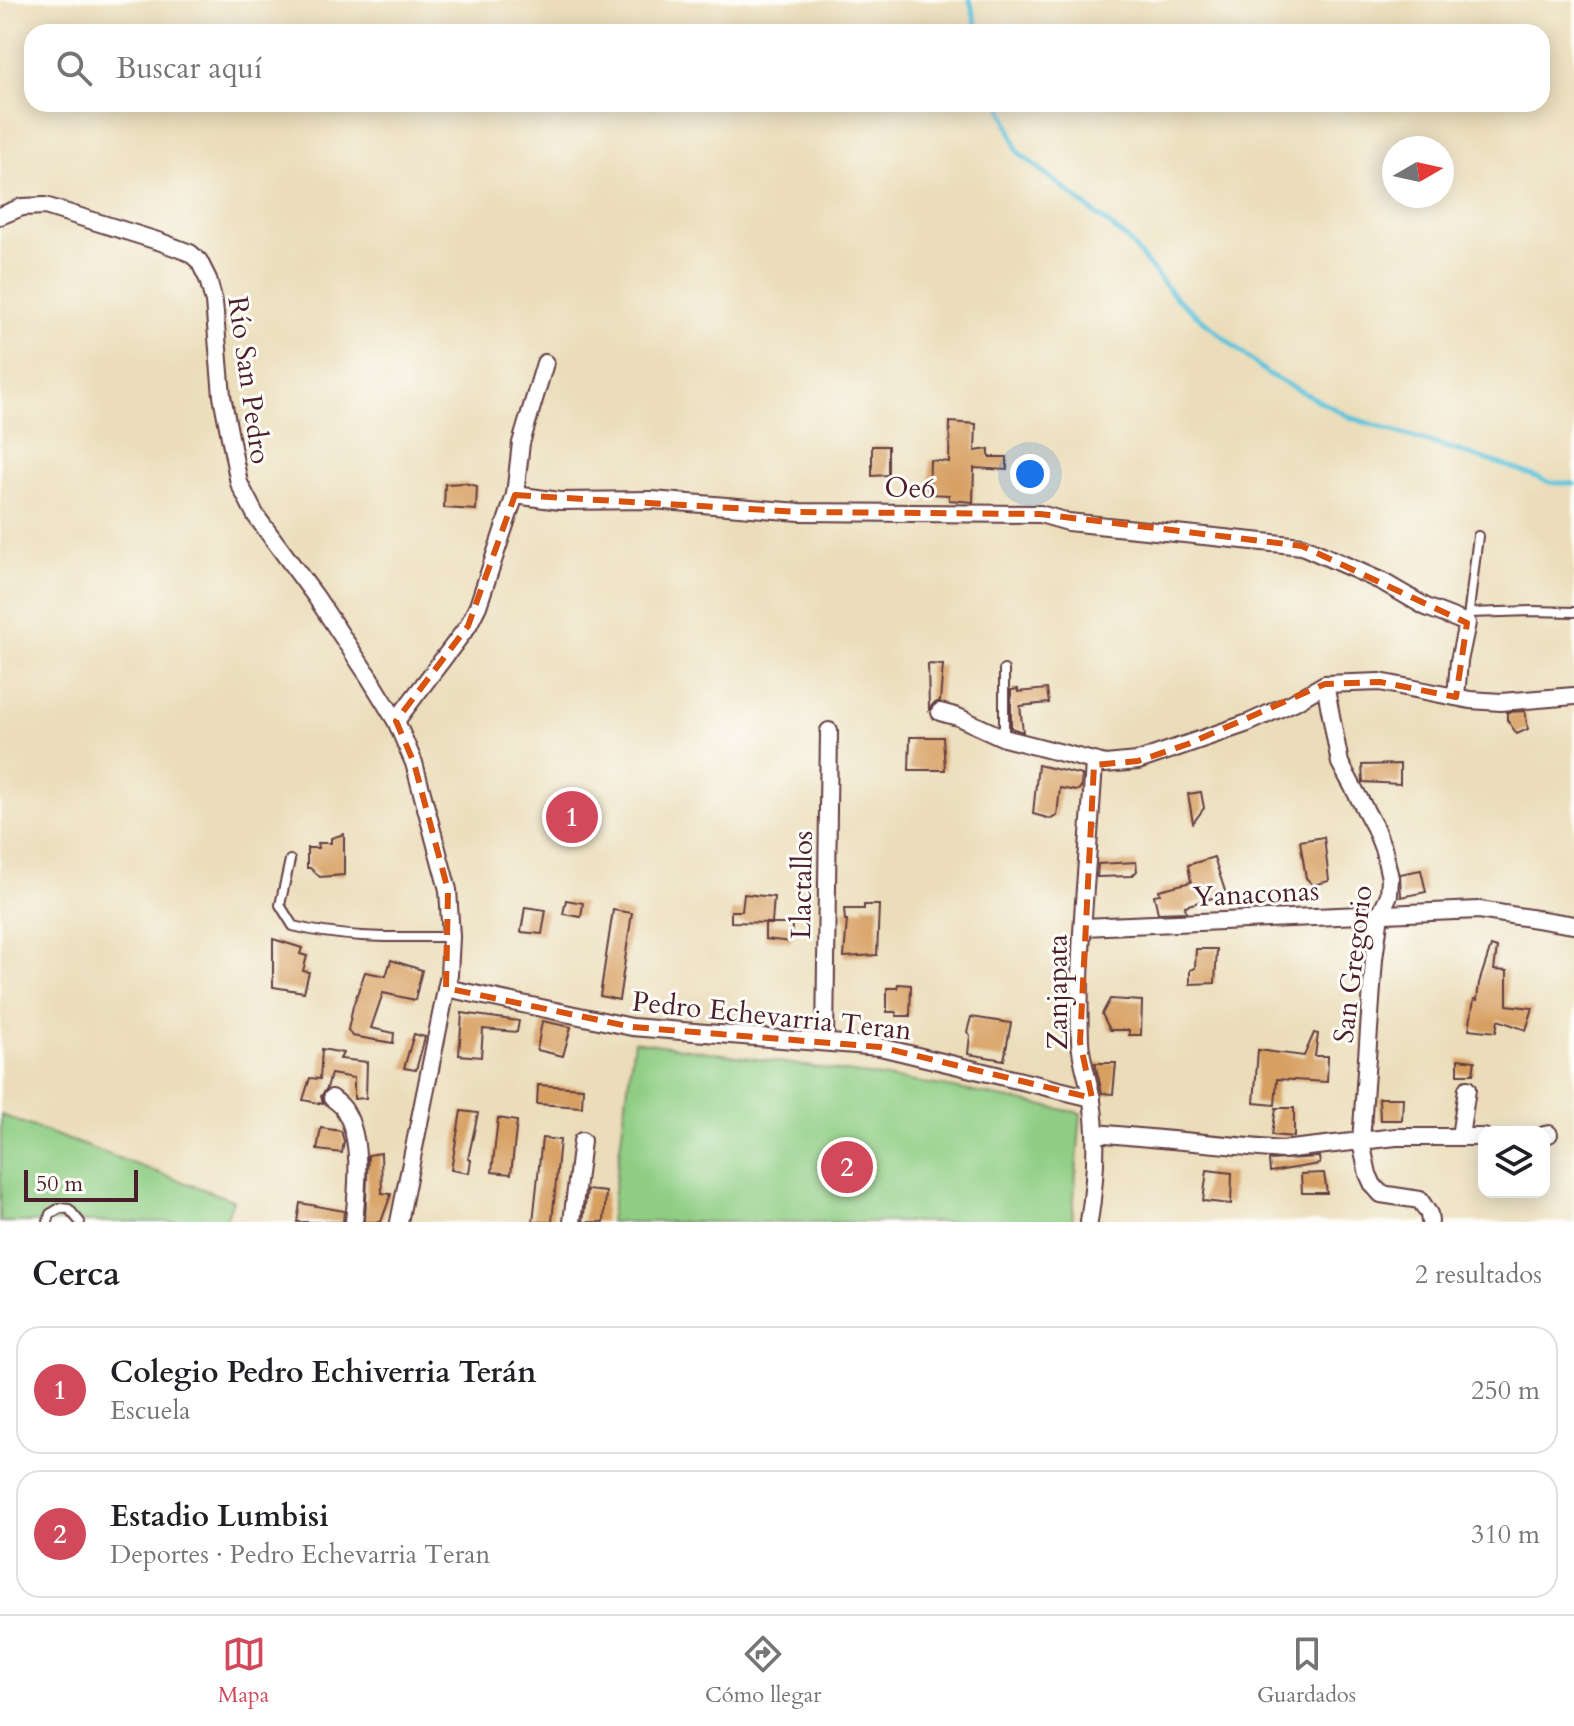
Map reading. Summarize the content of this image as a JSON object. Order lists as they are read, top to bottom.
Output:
{
  "streets": {
    "street": [
      "Río San Pedro",
      "Oe6",
      "Llactallos",
      "Yanaconas",
      "San Gregorio",
      "Zanjapata",
      "Pedro Echevarria Teran"
    ]
  },
  "crossings": [
    ["Llactallos", "Pedro Echevarria Teran"],
    ["Yanaconas", "San Gregorio"],
    ["Yanaconas", "Zanjapata"],
    ["Zanjapata", "Pedro Echevarria Teran"]
  ],
  "scale_bar": "50 m",
  "north": "right",
  "page": {
    "search": "Buscar aquí",
    "pins": ["1", "2"],
    "scale": "50 m",
    "heading": ["Cerca", "2 resultados"],
    "list": [
      {
        "mark": "1",
        "name": "Colegio Pedro Echiverria Terán",
        "note": "Escuela",
        "value": "250 m"
      },
      {
        "mark": "2",
        "name": "Estadio Lumbisi",
        "note": "Deportes · Pedro Echevarria Teran",
        "value": "310 m"
      }
    ],
    "nav": ["Mapa", "Cómo llegar", "Guardados"]
  }
}
